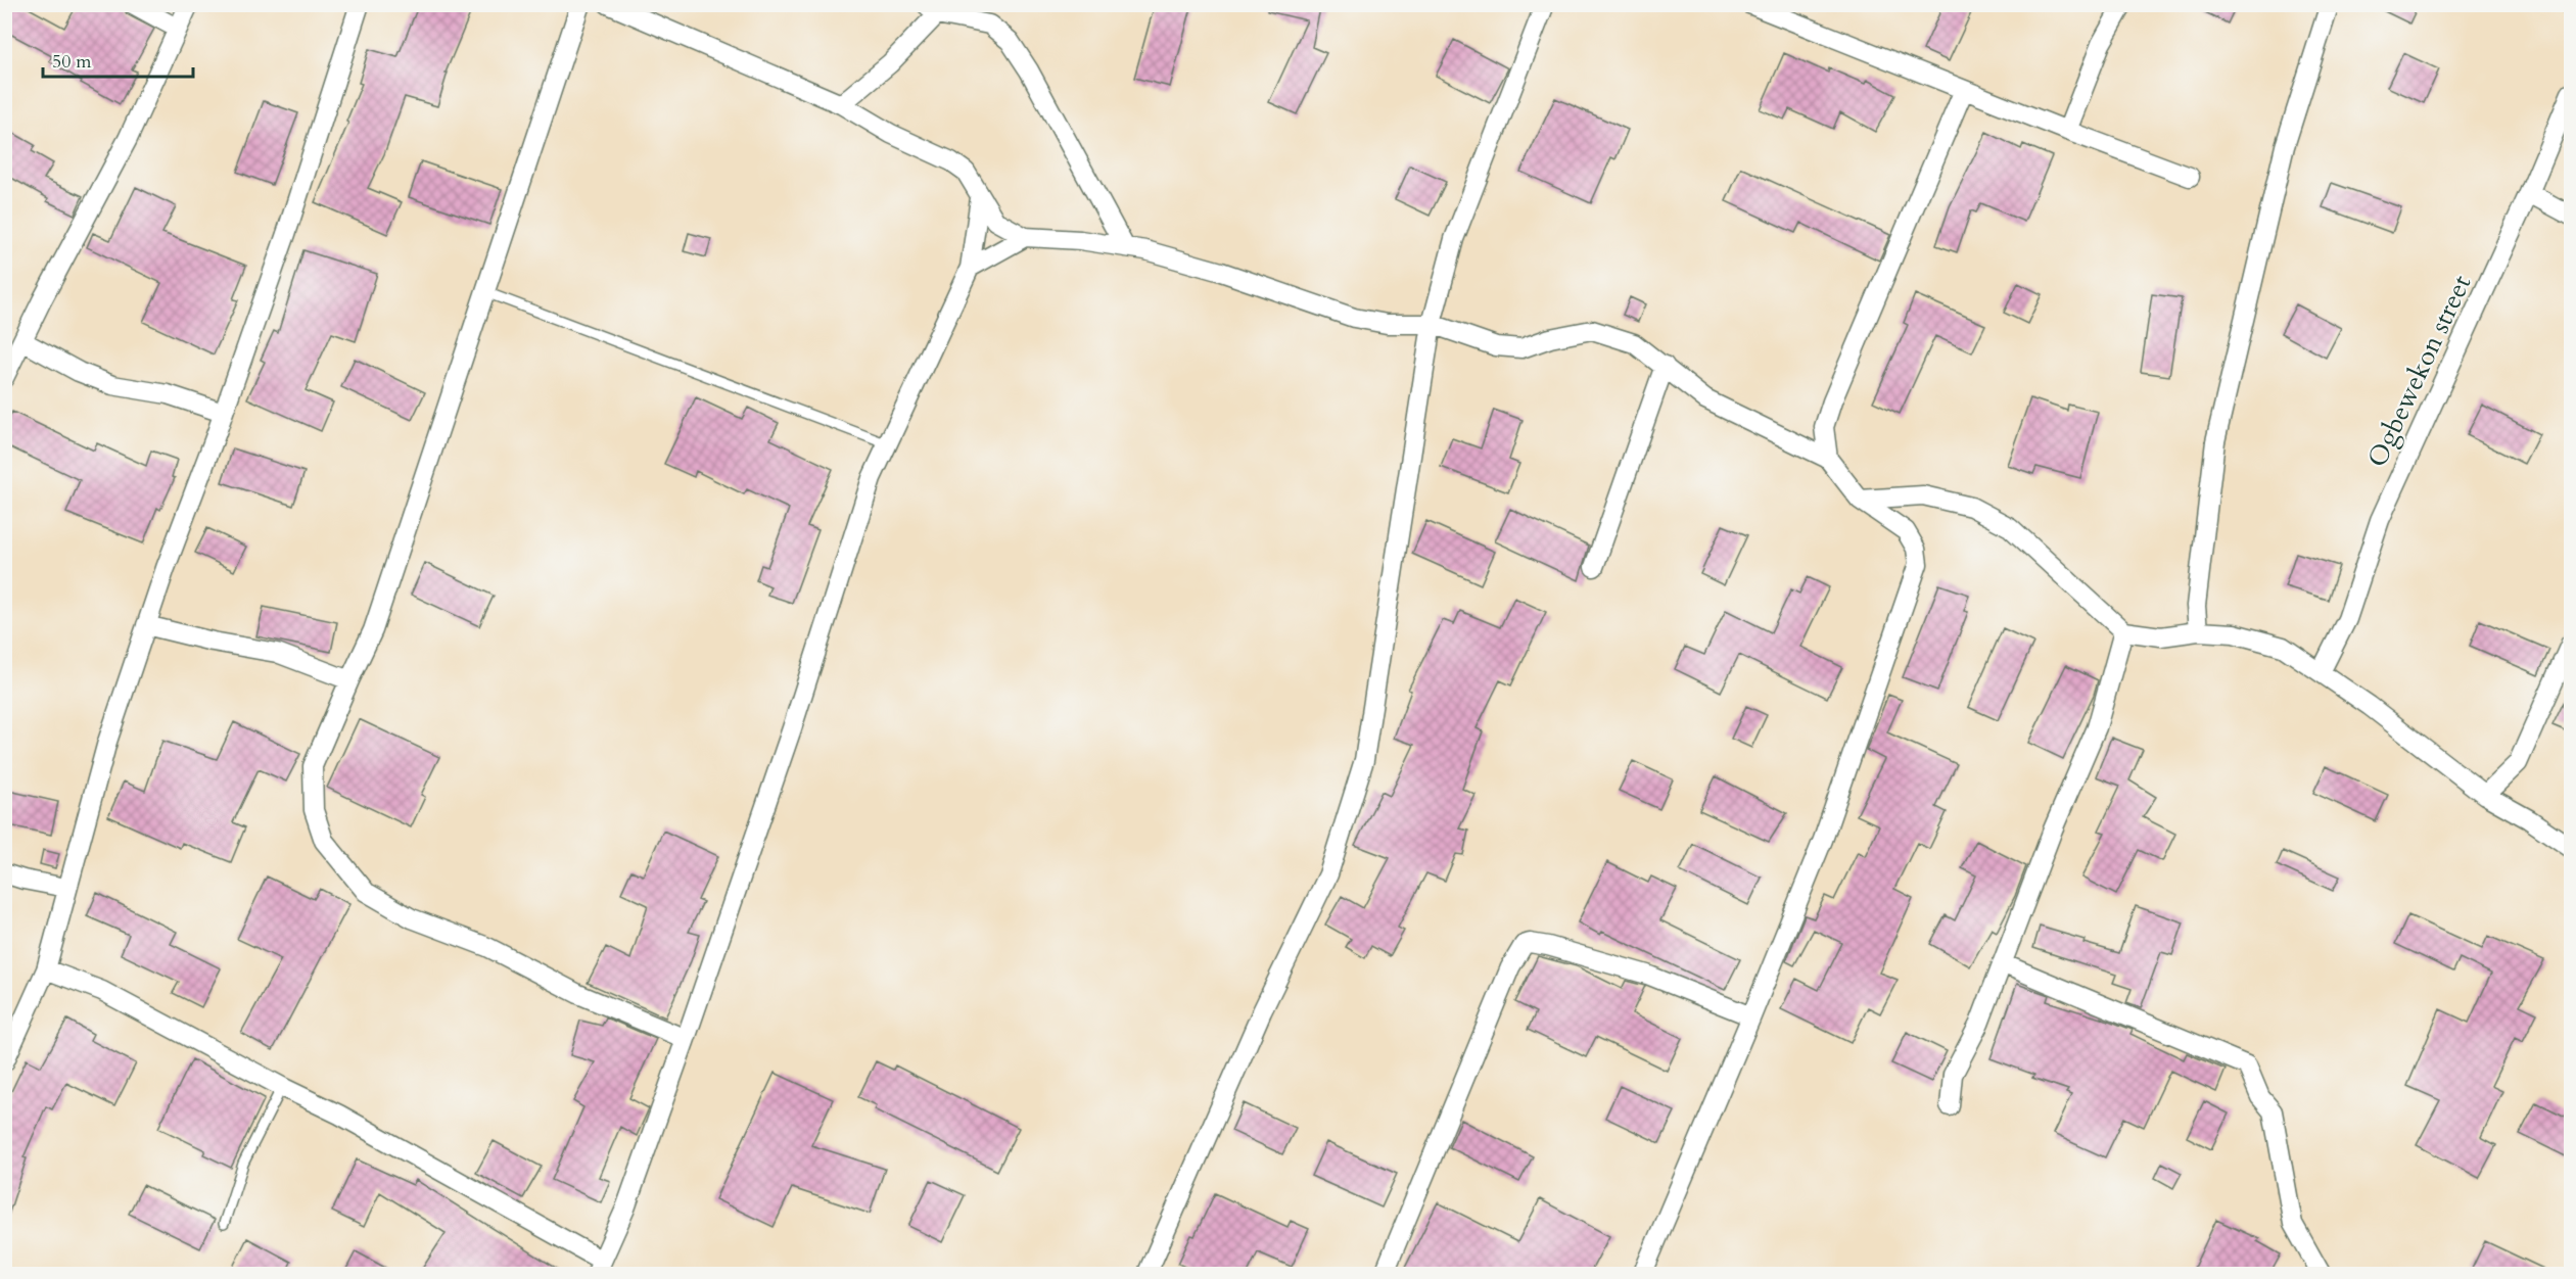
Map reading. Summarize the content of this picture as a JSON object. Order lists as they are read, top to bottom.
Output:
{
  "streets": {
    "street": ["Ogbewekon street"]
  },
  "scale_bar": "50 m"
}
